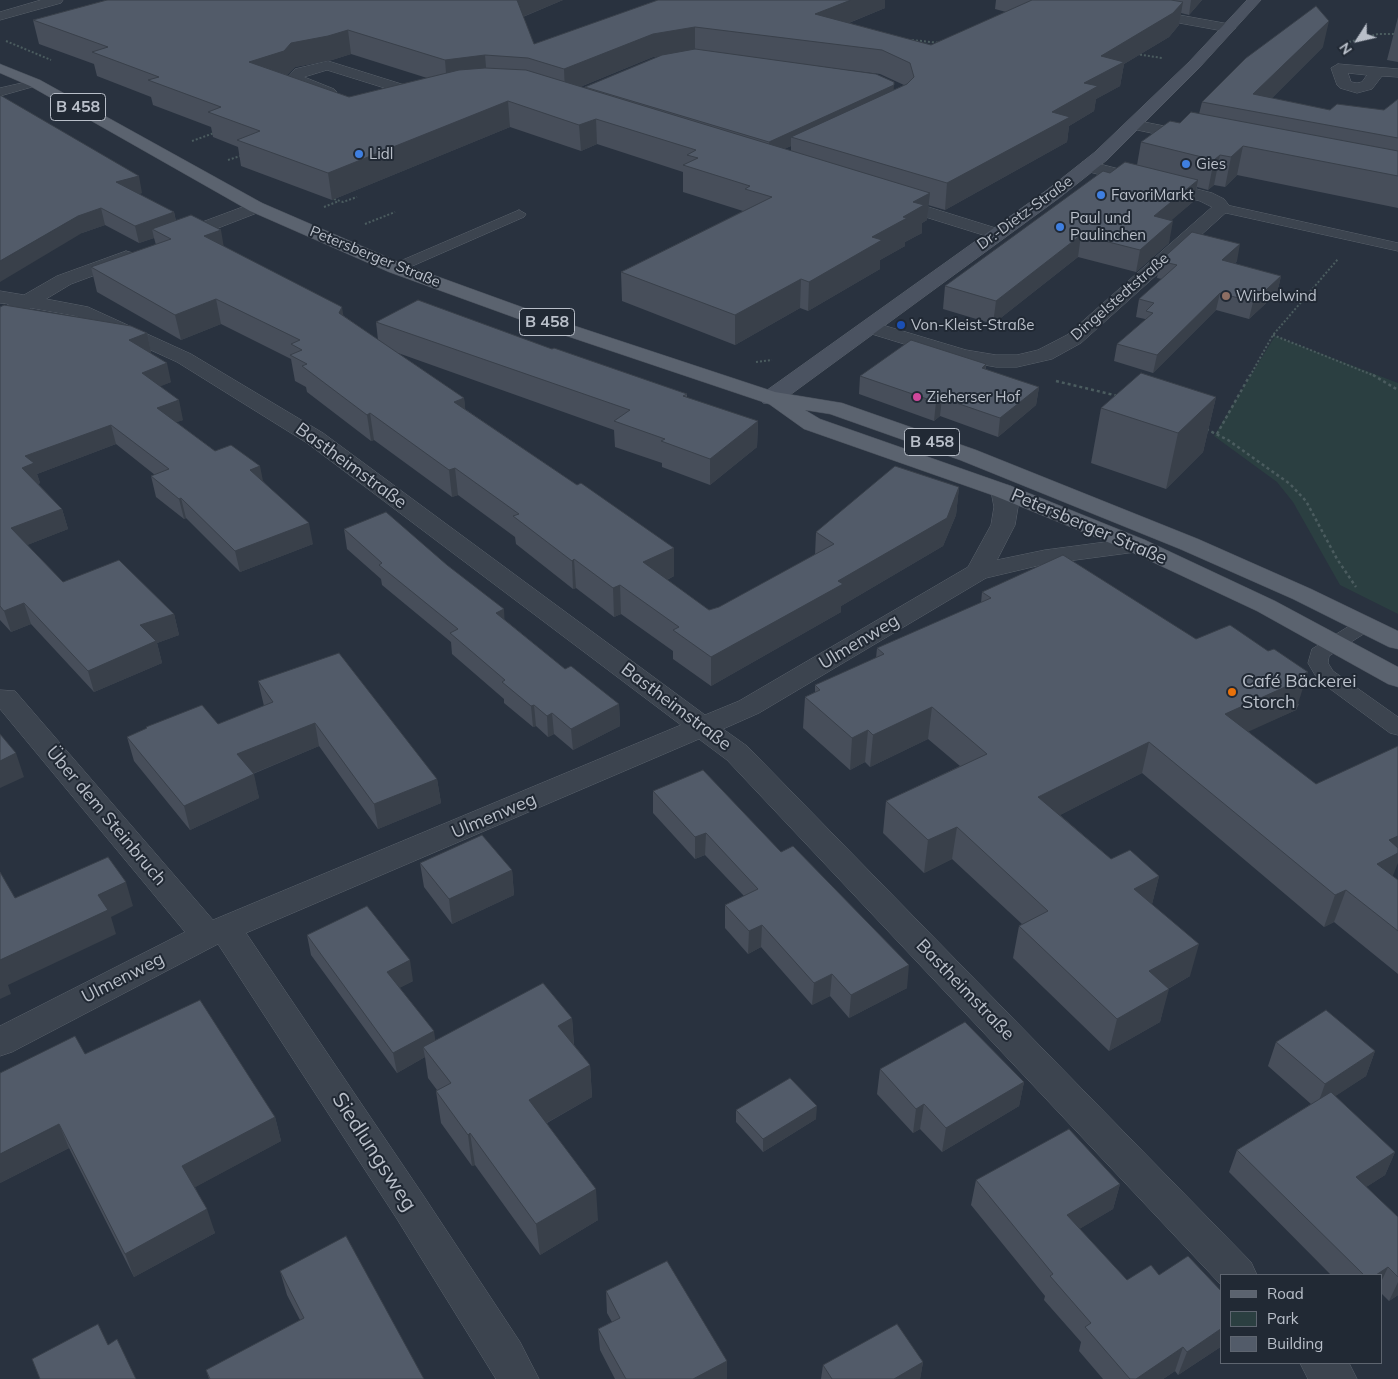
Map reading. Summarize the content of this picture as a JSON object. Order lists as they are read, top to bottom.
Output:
{
  "streets": {
    "main road": ["B 458", "Dr.-Dietz-Straße", "Petersberger Straße"],
    "street": [
      "Dingelstedtstraße",
      "Bastheimstraße",
      "Ulmenweg",
      "Über dem Steinbruch",
      "Siedlungsweg"
    ]
  },
  "crossings": [
    ["Dr.-Dietz-Straße", "Petersberger Straße"],
    ["Dr.-Dietz-Straße", "Dingelstedtstraße"],
    ["Petersberger Straße", "Ulmenweg"],
    ["Bastheimstraße", "Ulmenweg"],
    ["Ulmenweg", "Über dem Steinbruch"],
    ["Ulmenweg", "Siedlungsweg"],
    ["Über dem Steinbruch", "Siedlungsweg"]
  ],
  "places": [
    "Lidl",
    "Gies",
    "FavoriMarkt",
    "Paul und Paulinchen",
    "Wirbelwind",
    "Von-Kleist-Straße",
    "Zieherser Hof",
    "Café Bäckerei Storch"
  ],
  "legend": ["Road", "Park", "Building"],
  "north": "bottom left"
}
